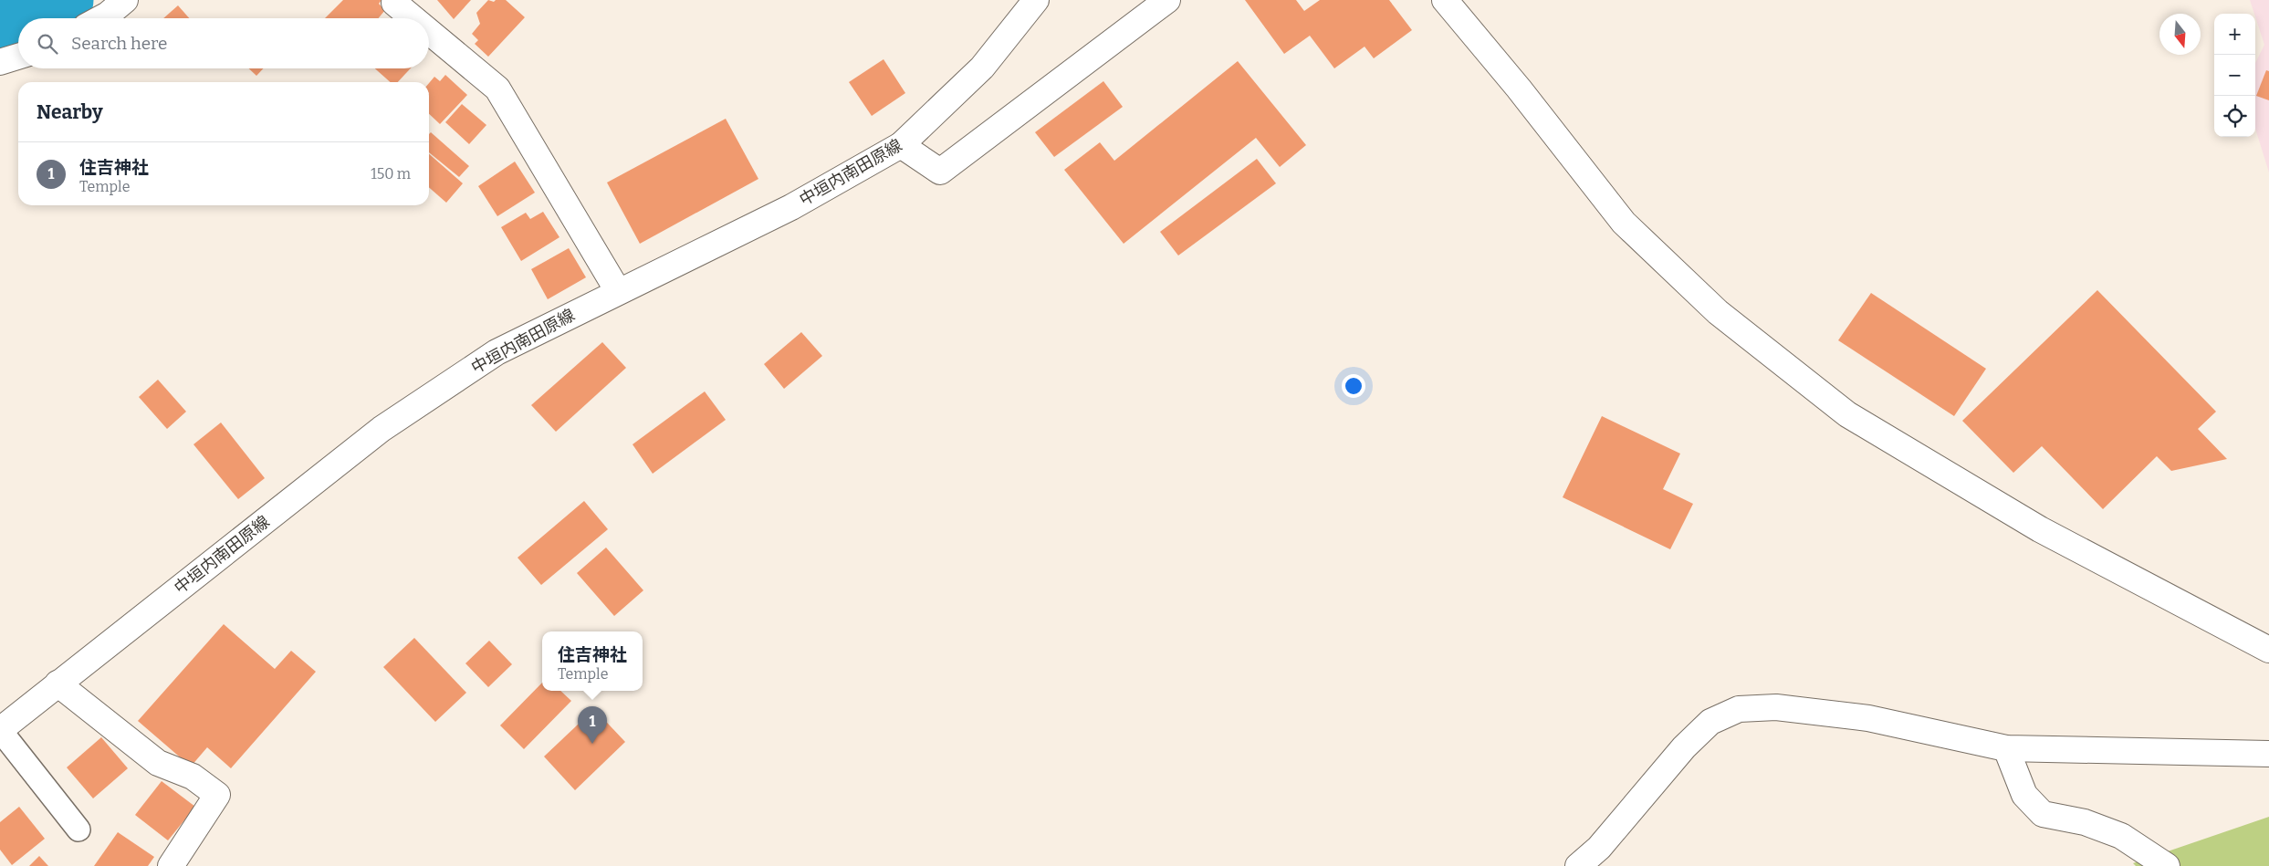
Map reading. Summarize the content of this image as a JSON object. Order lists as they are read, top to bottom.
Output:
{
  "streets": {
    "street": ["中垣内南田原線"]
  },
  "north": "bottom",
  "page": {
    "map_buttons": ["+", "−"],
    "search": "Search here",
    "heading": "Nearby",
    "list": [
      {
        "mark": "1",
        "name": "住吉神社",
        "note": "Temple",
        "value": "150 m"
      }
    ],
    "popup": ["住吉神社", "Temple"],
    "pins": "1"
  }
}
